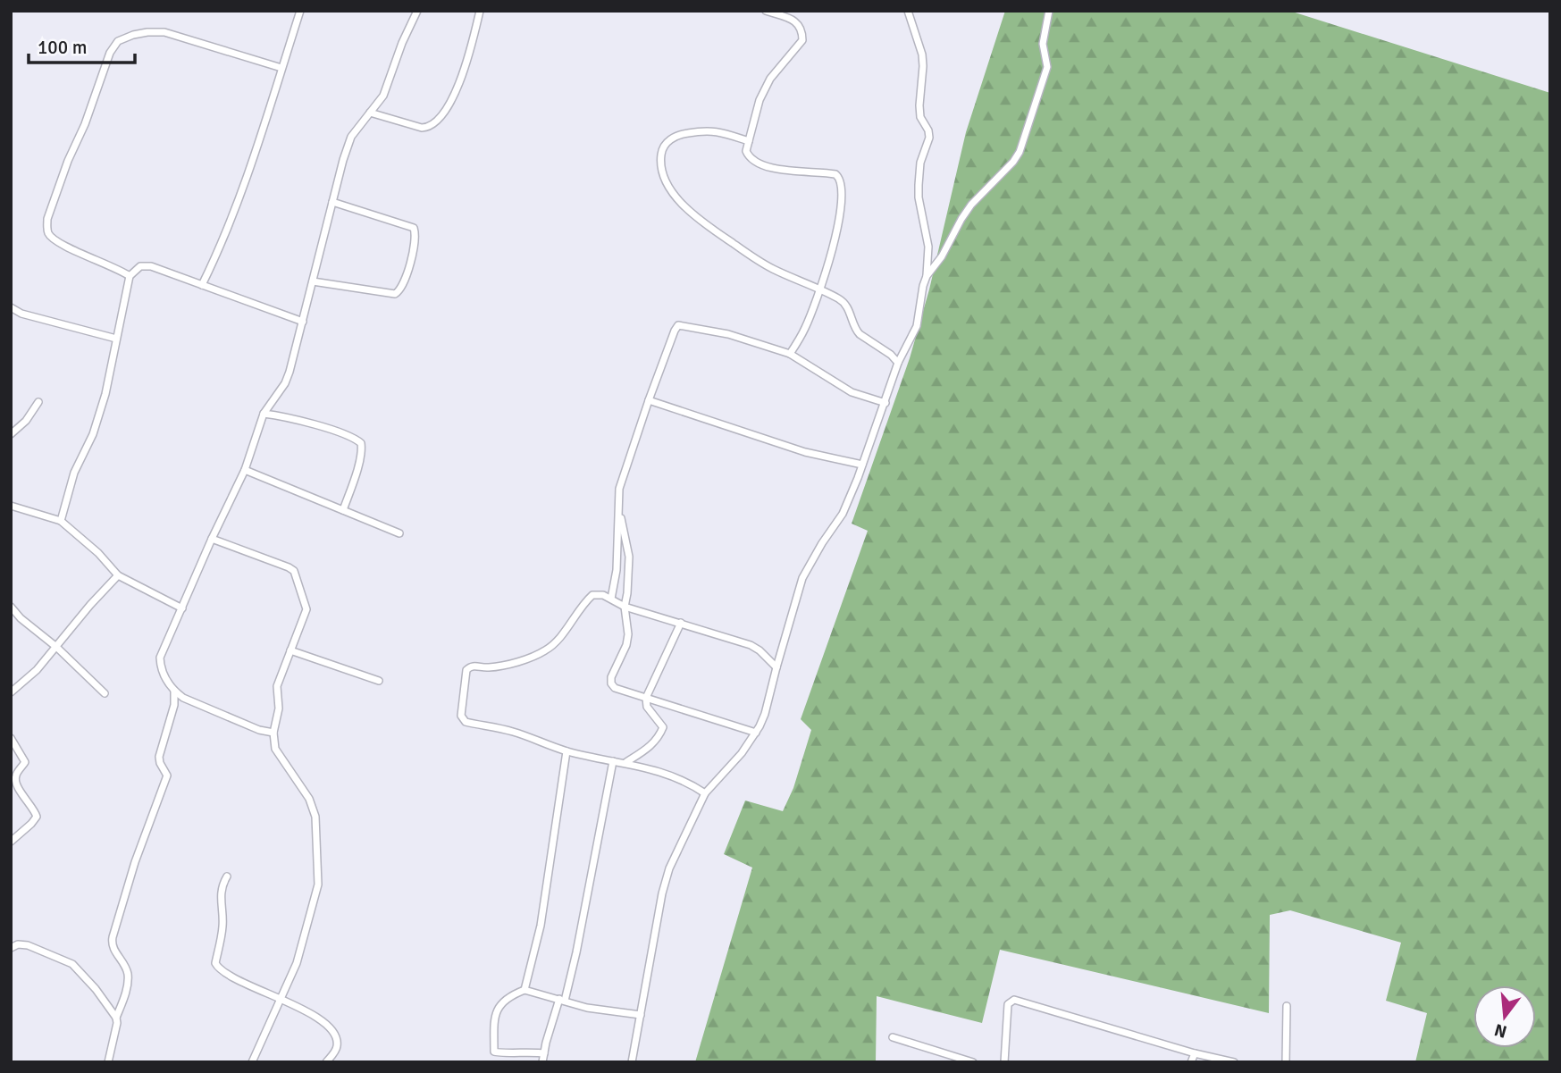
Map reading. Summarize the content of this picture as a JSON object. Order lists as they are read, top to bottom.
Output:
{
  "scale_bar": "100 m",
  "north": "bottom"
}
